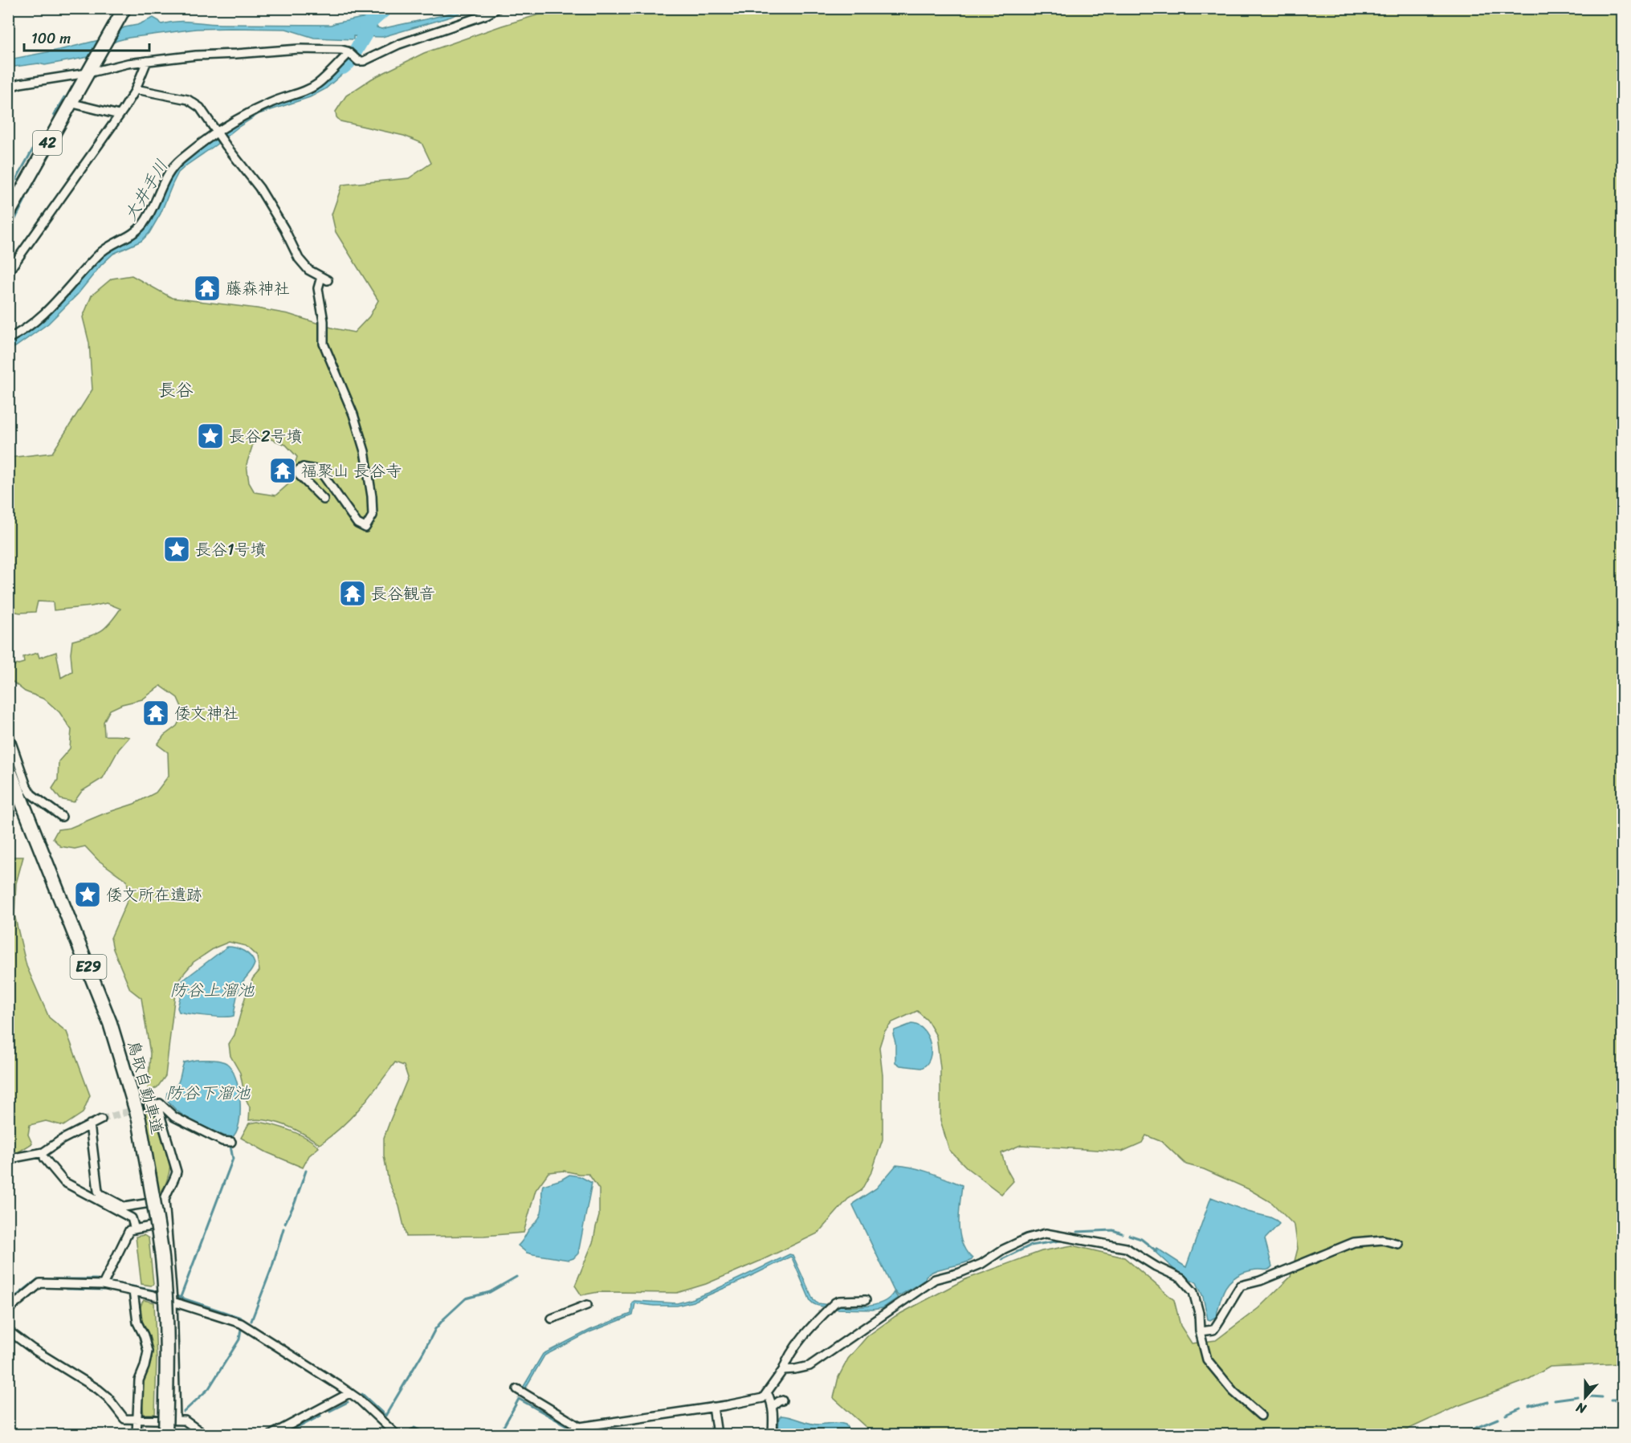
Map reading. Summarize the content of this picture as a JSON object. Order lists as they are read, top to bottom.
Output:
{
  "streets": {
    "highway": ["E29", "鳥取自動車道"],
    "main road": ["42"]
  },
  "districts": ["長谷"],
  "water": ["大井手川", "防谷上溜池", "防谷下溜池"],
  "places": {
    "temple": [
      "藤森神社",
      "福聚山 長谷寺",
      "長谷観音",
      "倭文神社"
    ],
    "place": ["長谷2号墳", "長谷1号墳", "倭文所在遺跡"]
  },
  "scale_bar": "100 m",
  "north": "bottom"
}
